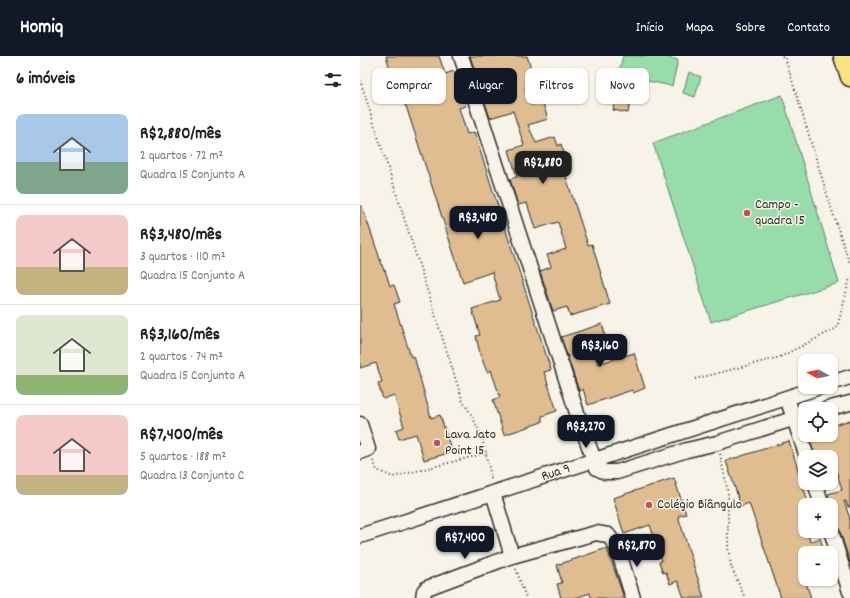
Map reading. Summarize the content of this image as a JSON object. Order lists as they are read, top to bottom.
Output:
{
  "streets": {
    "street": ["Rua 9"]
  },
  "places": ["Campo - quadra 15", "Lava Jato Point 15", "Colégio Biângulo"],
  "north": "left",
  "page": {
    "header": "Homiq",
    "nav": [
      "Início",
      "Mapa",
      "Sobre",
      "Contato"
    ],
    "heading": "6 imóveis",
    "chip": [
      "Comprar",
      "Alugar",
      "Filtros",
      "Novo"
    ],
    "list": [
      {
        "name": "R$2,880/mês",
        "note": "2 quartos · 72 m² · Quadra 15 Conjunto A"
      },
      {
        "name": "R$3,480/mês",
        "note": "3 quartos · 110 m² · Quadra 15 Conjunto A"
      },
      {
        "name": "R$3,160/mês",
        "note": "2 quartos · 74 m² · Quadra 15 Conjunto A"
      },
      {
        "name": "R$7,400/mês",
        "note": "5 quartos · 188 m² · Quadra 13 Conjunto C"
      }
    ],
    "price": [
      "R$2,880",
      "R$3,480",
      "R$3,160",
      "R$3,270",
      "R$7,400",
      "R$2,870"
    ],
    "map_buttons": ["+", "−"]
  }
}
